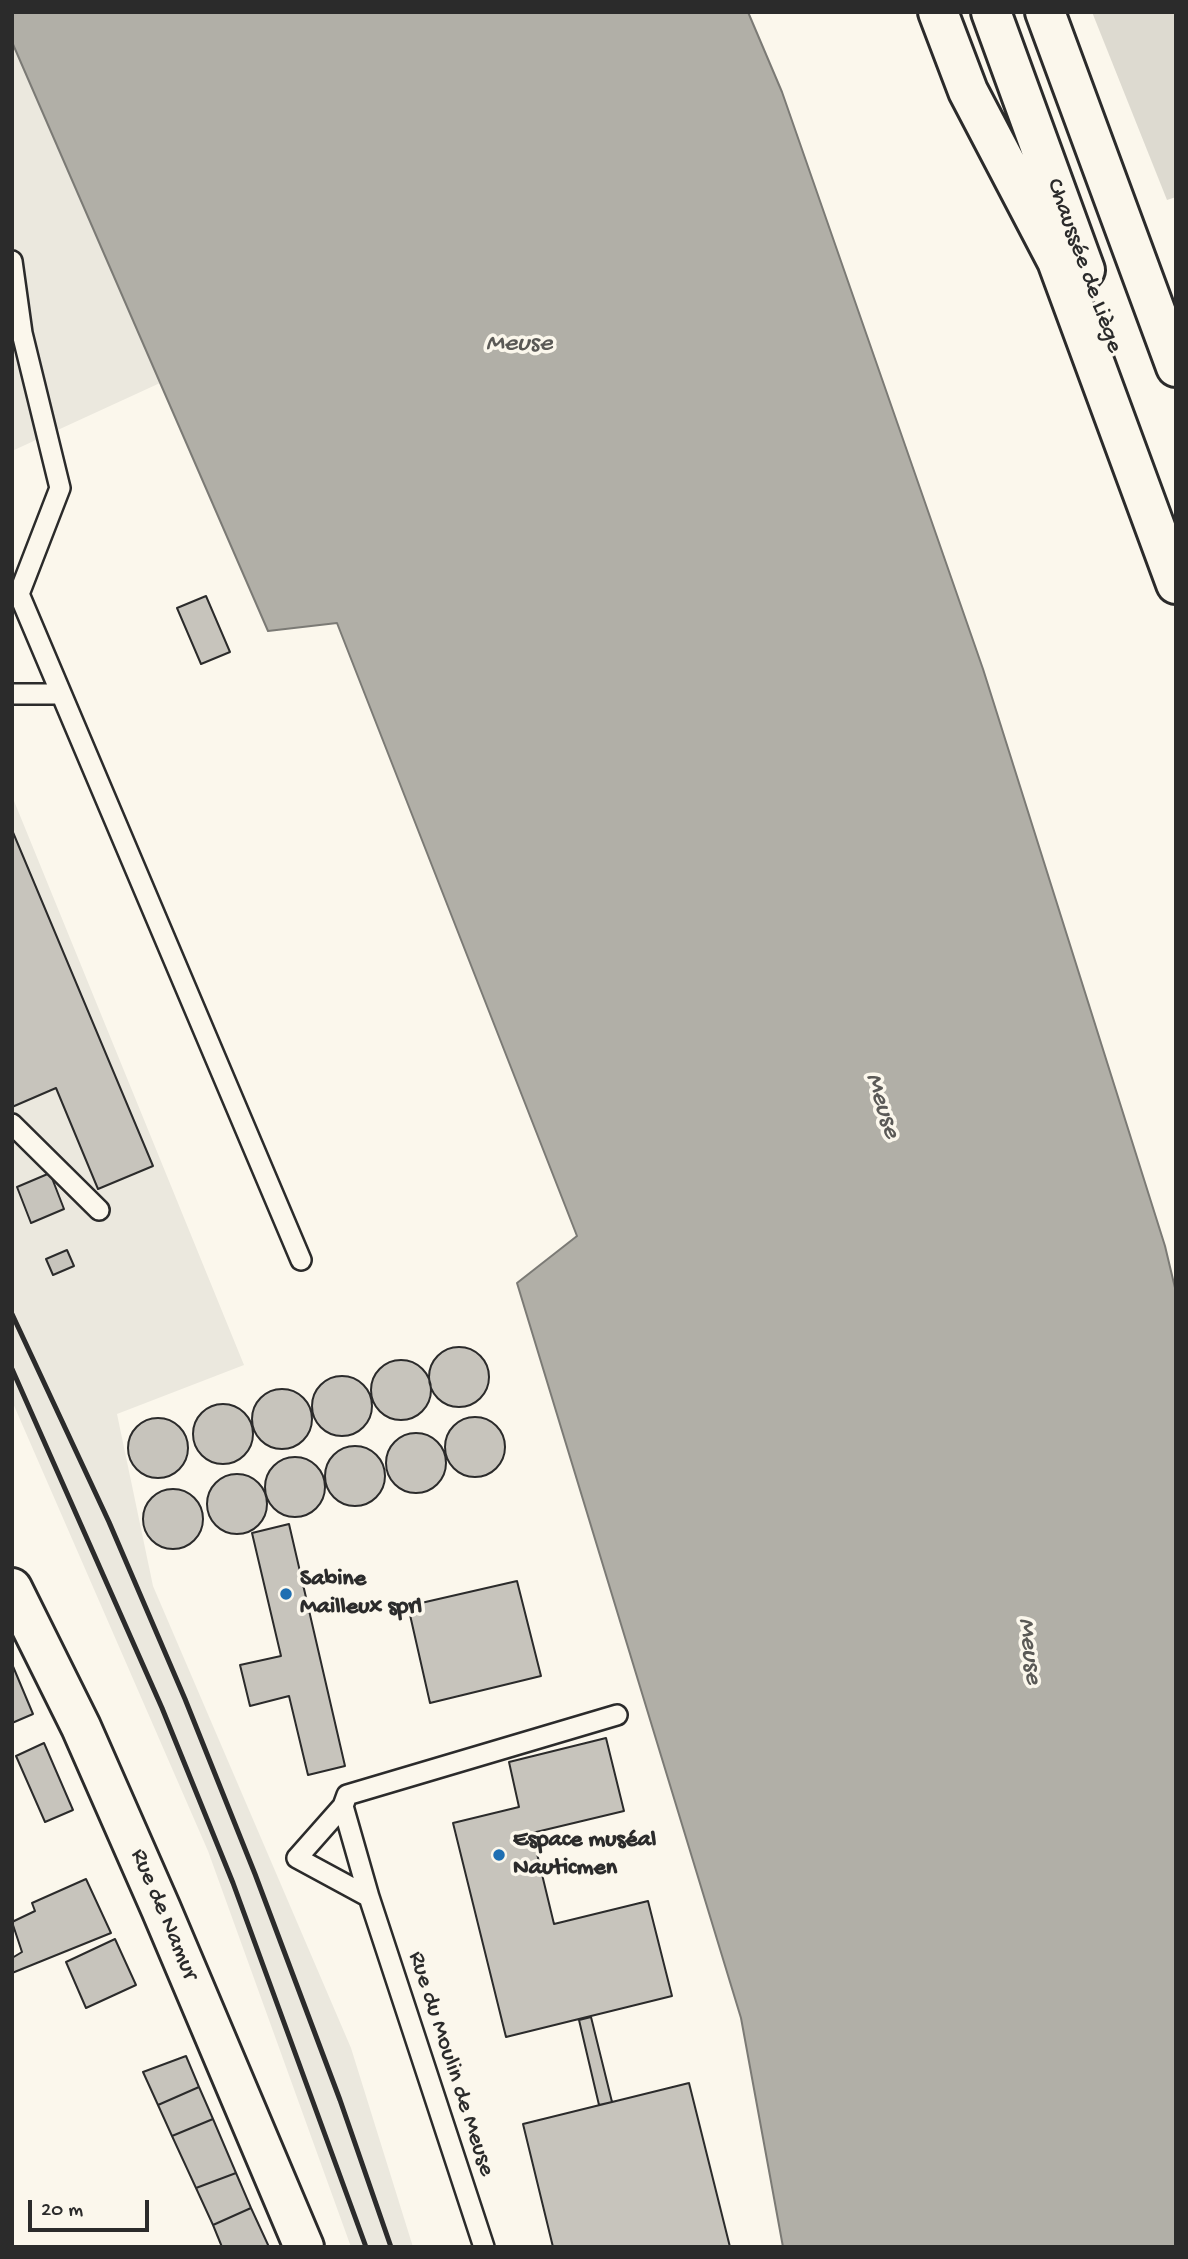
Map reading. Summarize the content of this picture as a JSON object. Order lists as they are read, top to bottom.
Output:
{
  "streets": {
    "main road": ["Chaussée de Liège", "Rue de Namur"],
    "lane": ["Rue du Moulin de Meuse"]
  },
  "water": ["Meuse"],
  "places": ["Sabine Mailleux sprl", "Espace muséal Nauticmen"],
  "scale_bar": "20 m"
}
